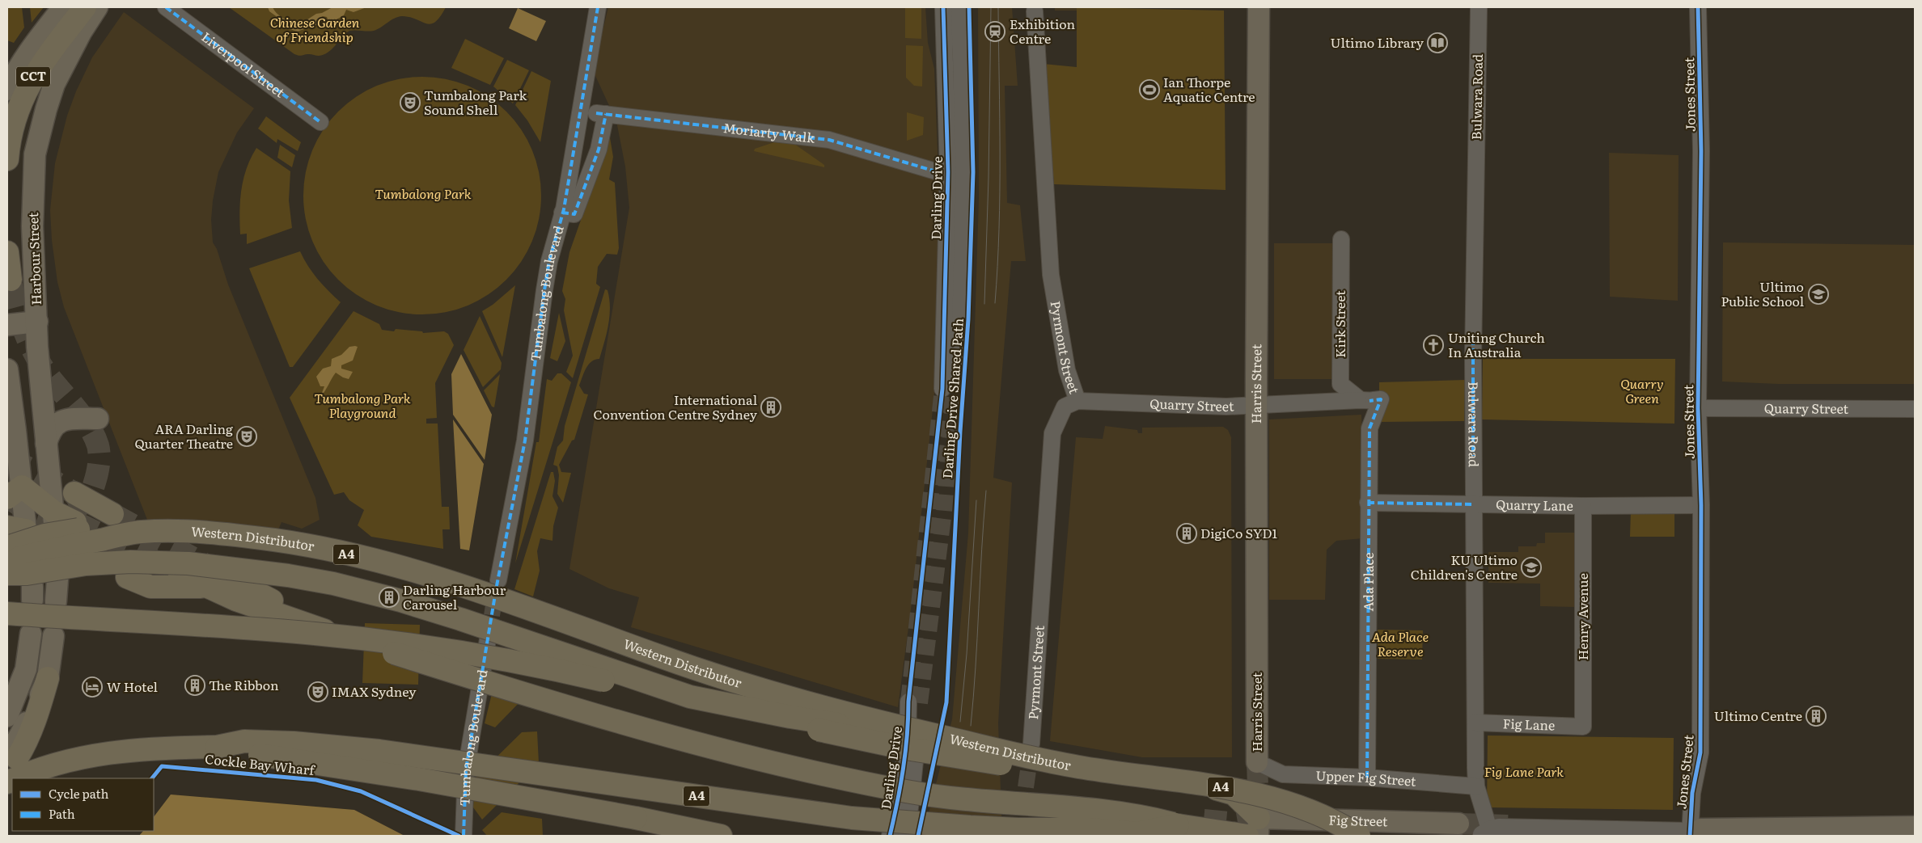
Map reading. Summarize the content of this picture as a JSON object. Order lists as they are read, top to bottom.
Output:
{
  "streets": {
    "highway": ["CCT", "Western Distributor", "A4"],
    "main road": ["Harbour Street", "Harris Street", "Fig Street"],
    "street": [
      "Liverpool Street",
      "Jones Street",
      "Bulwara Road",
      "Moriarty Walk",
      "Darling Drive",
      "Tumbalong Boulevard",
      "Kirk Street",
      "Pyrmont Street",
      "Quarry Street",
      "Quarry Lane",
      "Ada Place",
      "Henry Avenue",
      "Fig Lane",
      "Upper Fig Street"
    ],
    "cycle path": ["Darling Drive Shared Path", "Cockle Bay Wharf"]
  },
  "crossings": [
    ["Jones Street", "Quarry Street"],
    ["Jones Street", "Quarry Lane"],
    ["Bulwara Road", "Quarry Lane"],
    ["Bulwara Road", "Fig Lane"],
    ["Bulwara Road", "Upper Fig Street"],
    ["Moriarty Walk", "Tumbalong Boulevard"],
    ["Kirk Street", "Quarry Street"],
    ["Kirk Street", "Ada Place"],
    ["Pyrmont Street", "Quarry Street"],
    ["Harris Street", "Quarry Street"],
    ["Harris Street", "Upper Fig Street"],
    ["Quarry Street", "Ada Place"],
    ["Quarry Lane", "Ada Place"],
    ["Quarry Lane", "Henry Avenue"],
    ["A4", "Fig Street"],
    ["Ada Place", "Upper Fig Street"],
    ["Henry Avenue", "Fig Lane"]
  ],
  "parks": [
    "Chinese Garden of Friendship",
    "Tumbalong Park",
    "Quarry Green",
    "Tumbalong Park Playground",
    "Ada Place Reserve",
    "Fig Lane Park"
  ],
  "places": {
    "station": ["Exhibition Centre"],
    "library": ["Ultimo Library"],
    "sports": ["Ian Thorpe Aquatic Centre"],
    "theatre": ["Tumbalong Park Sound Shell", "ARA Darling Quarter Theatre", "IMAX Sydney"],
    "school or university": ["Ultimo Public School", "KU Ultimo Children's Centre"],
    "church": ["Uniting Church In Australia"],
    "building": [
      "International Convention Centre Sydney",
      "DigiCo SYD1",
      "Darling Harbour Carousel",
      "The Ribbon",
      "Ultimo Centre"
    ],
    "hotel": ["W Hotel"]
  },
  "legend": ["Cycle path", "Path"]
}
